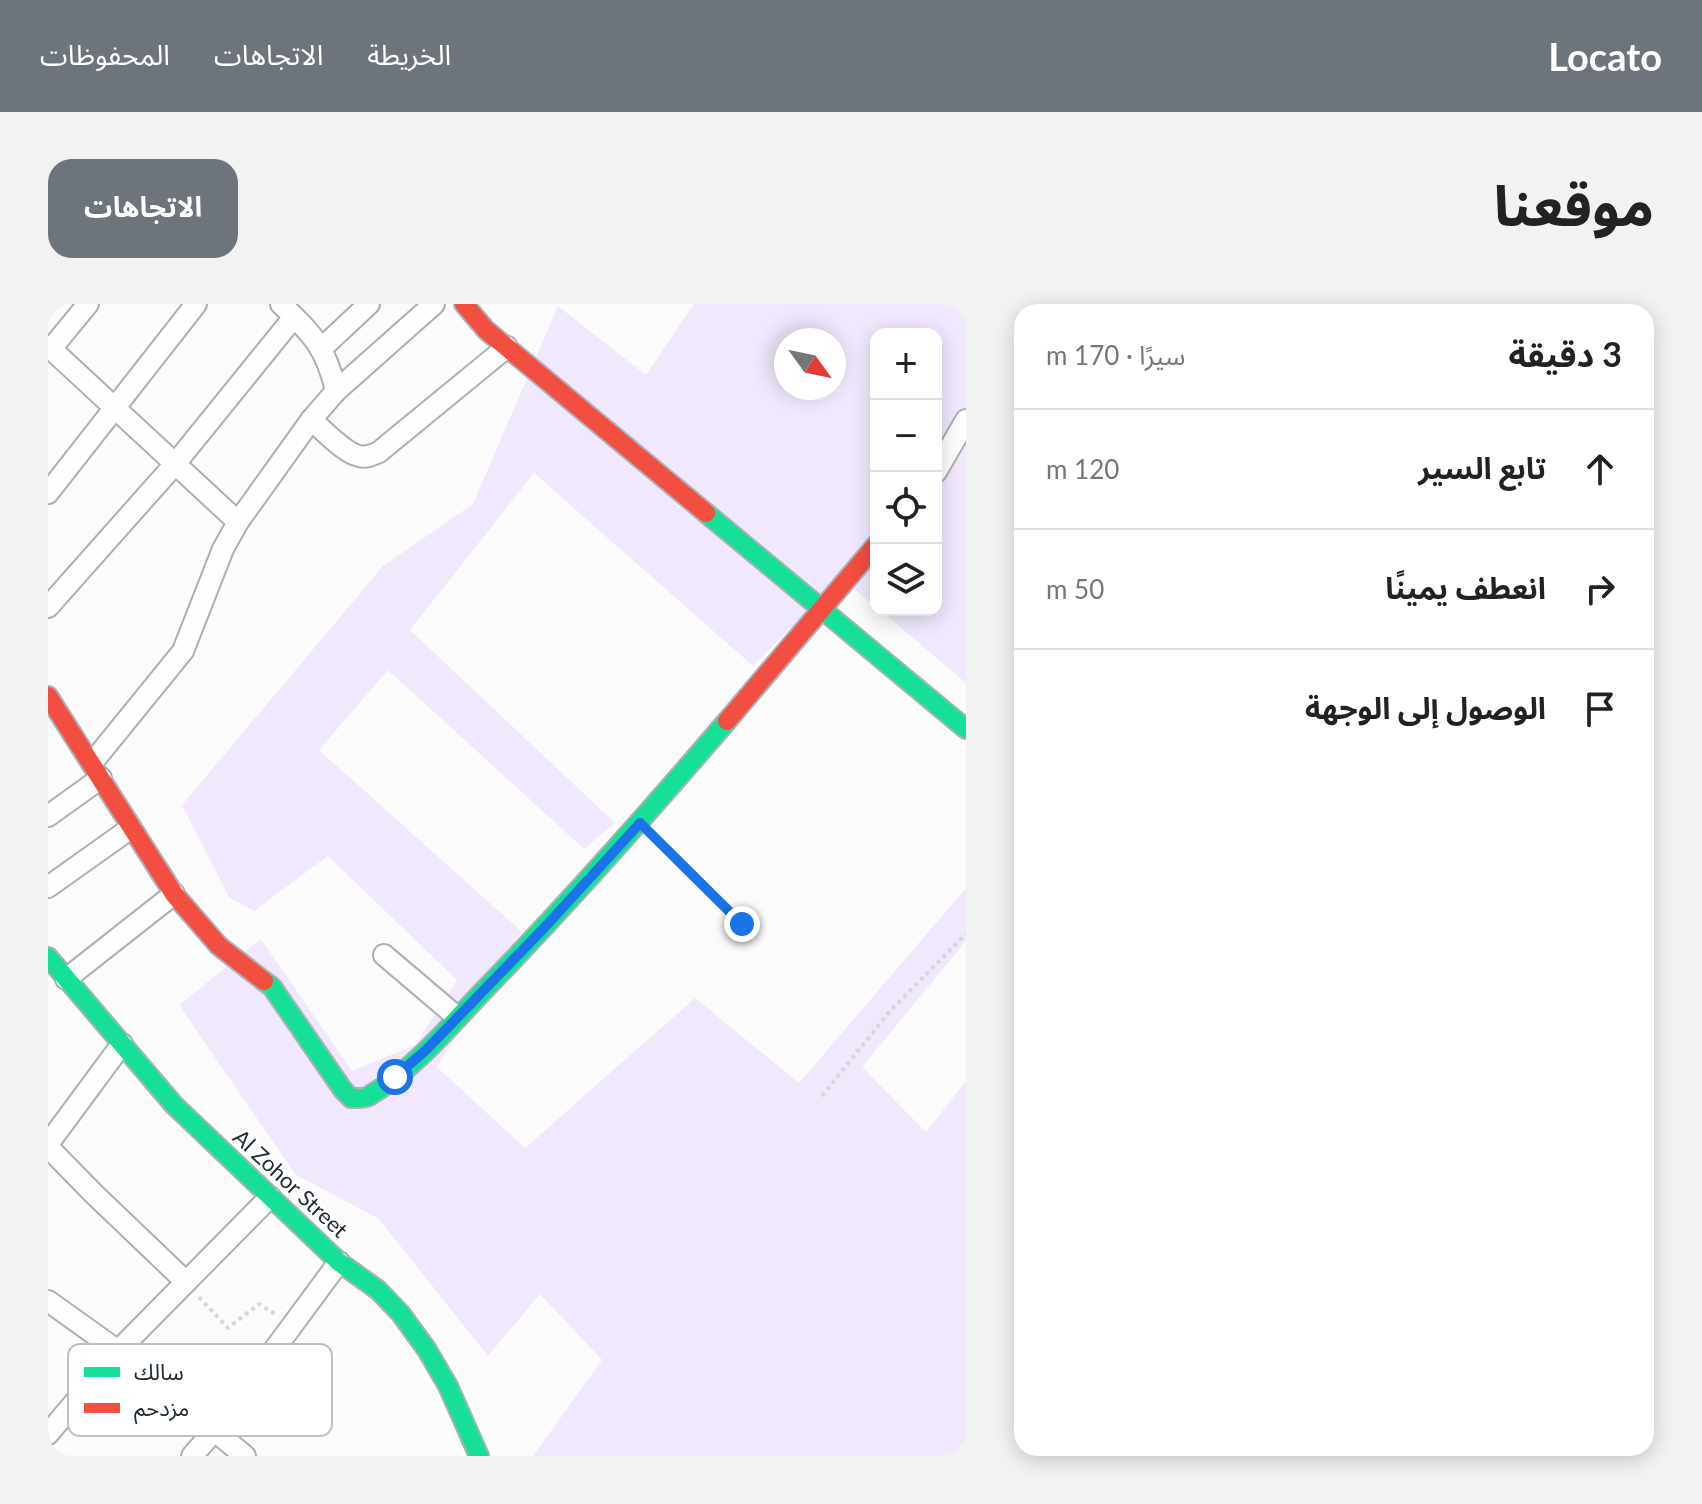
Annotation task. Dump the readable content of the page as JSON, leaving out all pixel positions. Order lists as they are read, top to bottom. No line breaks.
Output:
{"streets":{"street":["Al Zohor Street"]},"legend":["سالك","مزدحم"],"north":"bottom right","page":{"header":"Locato","nav":["الخريطة","الاتجاهات","المحفوظات"],"title":"موقعنا","buttons":"الاتجاهات","heading":["3 دقيقة","سيرًا · 170 m"],"map_buttons":["+","−"],"list":[["تابع السير","120 m"],["انعطف يمينًا","50 m"],"الوصول إلى الوجهة"]}}
